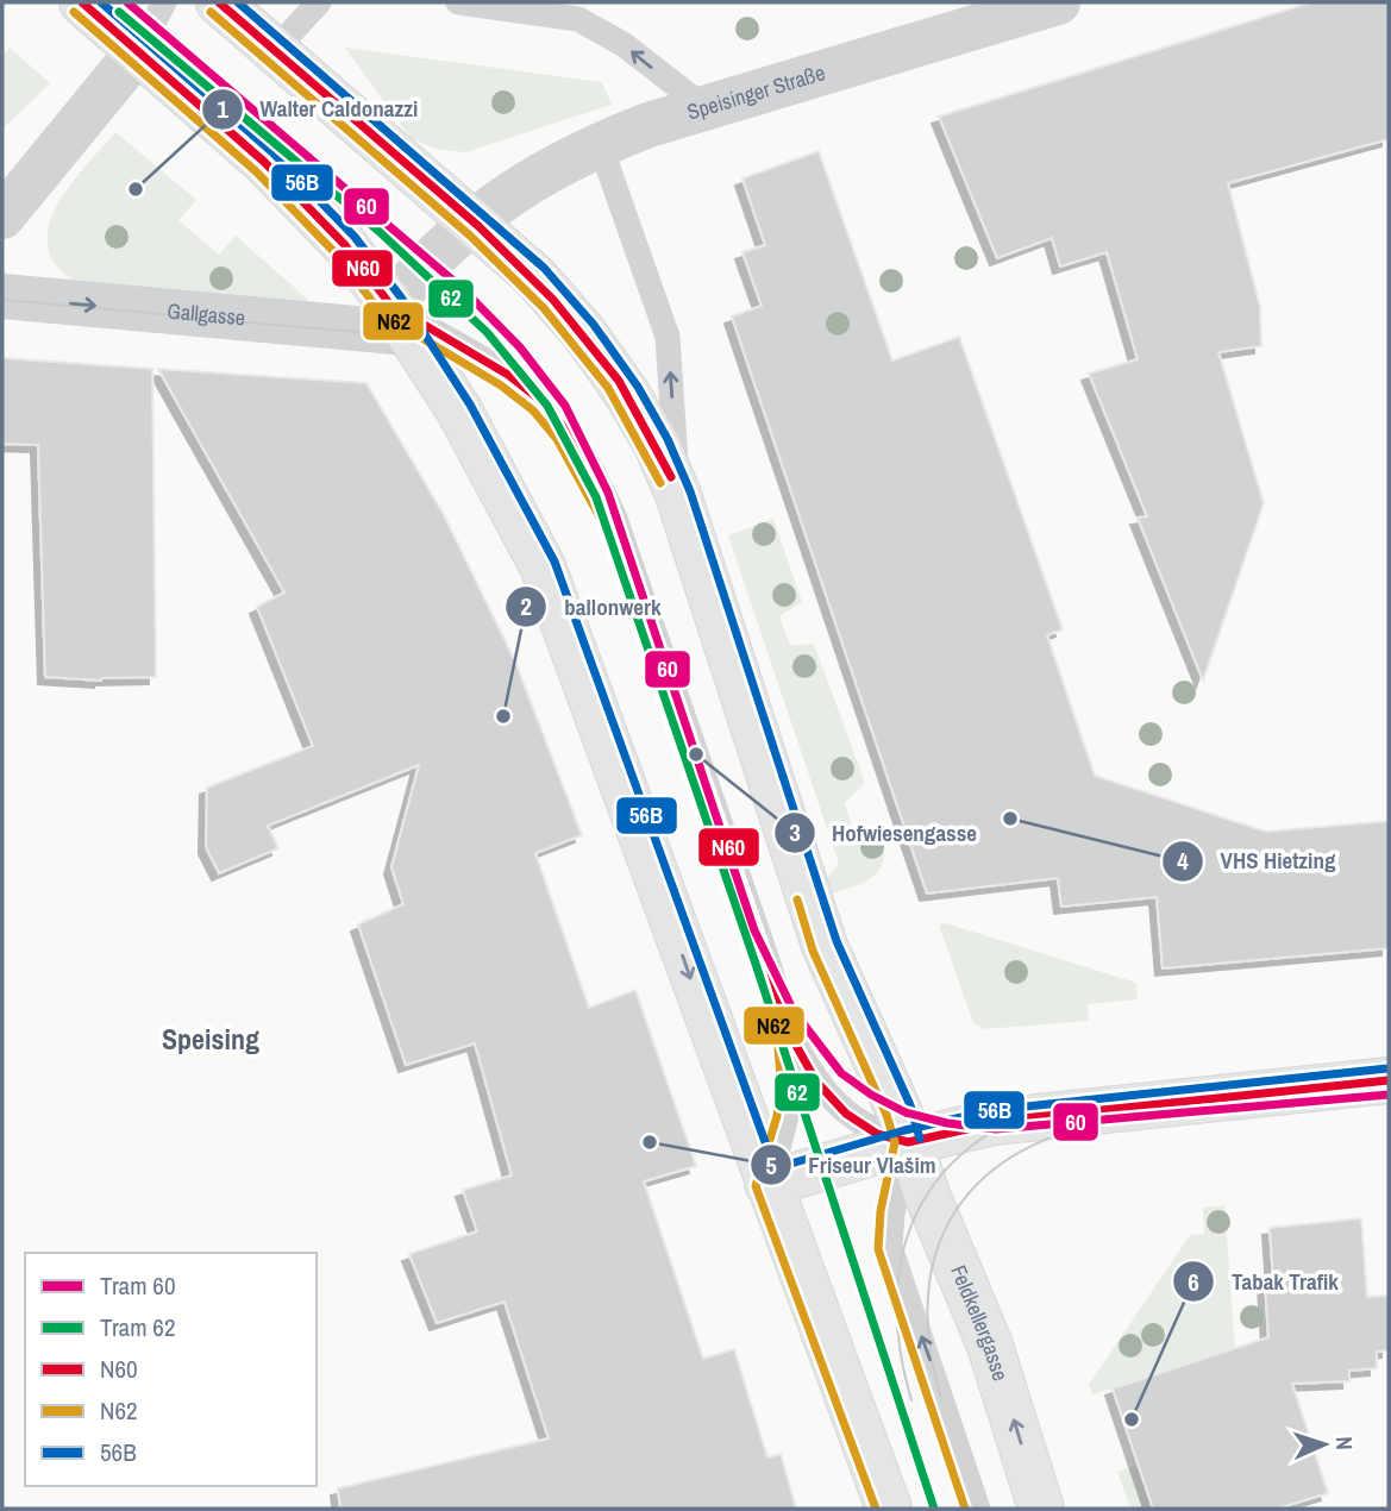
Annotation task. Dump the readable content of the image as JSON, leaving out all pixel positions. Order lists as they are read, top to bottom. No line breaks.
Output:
{"streets":{"main road":["Feldkellergasse"],"street":["Speisinger Straße","Gallgasse"]},"crossings":[["Speisinger Straße","Gallgasse"],["Speisinger Straße","Feldkellergasse"]],"one_way":["Gallgasse"],"districts":["Speising"],"places":["Walter Caldonazzi","ballonwerk","Hofwiesengasse","VHS Hietzing","Friseur Vlašim","Tabak Trafik"],"lines":["tram line 60","transit line N60","transit line 56B","tram line 62","transit line N62"],"legend":["Tram 60","Tram 62","N60","N62","56B"],"north":"right"}
